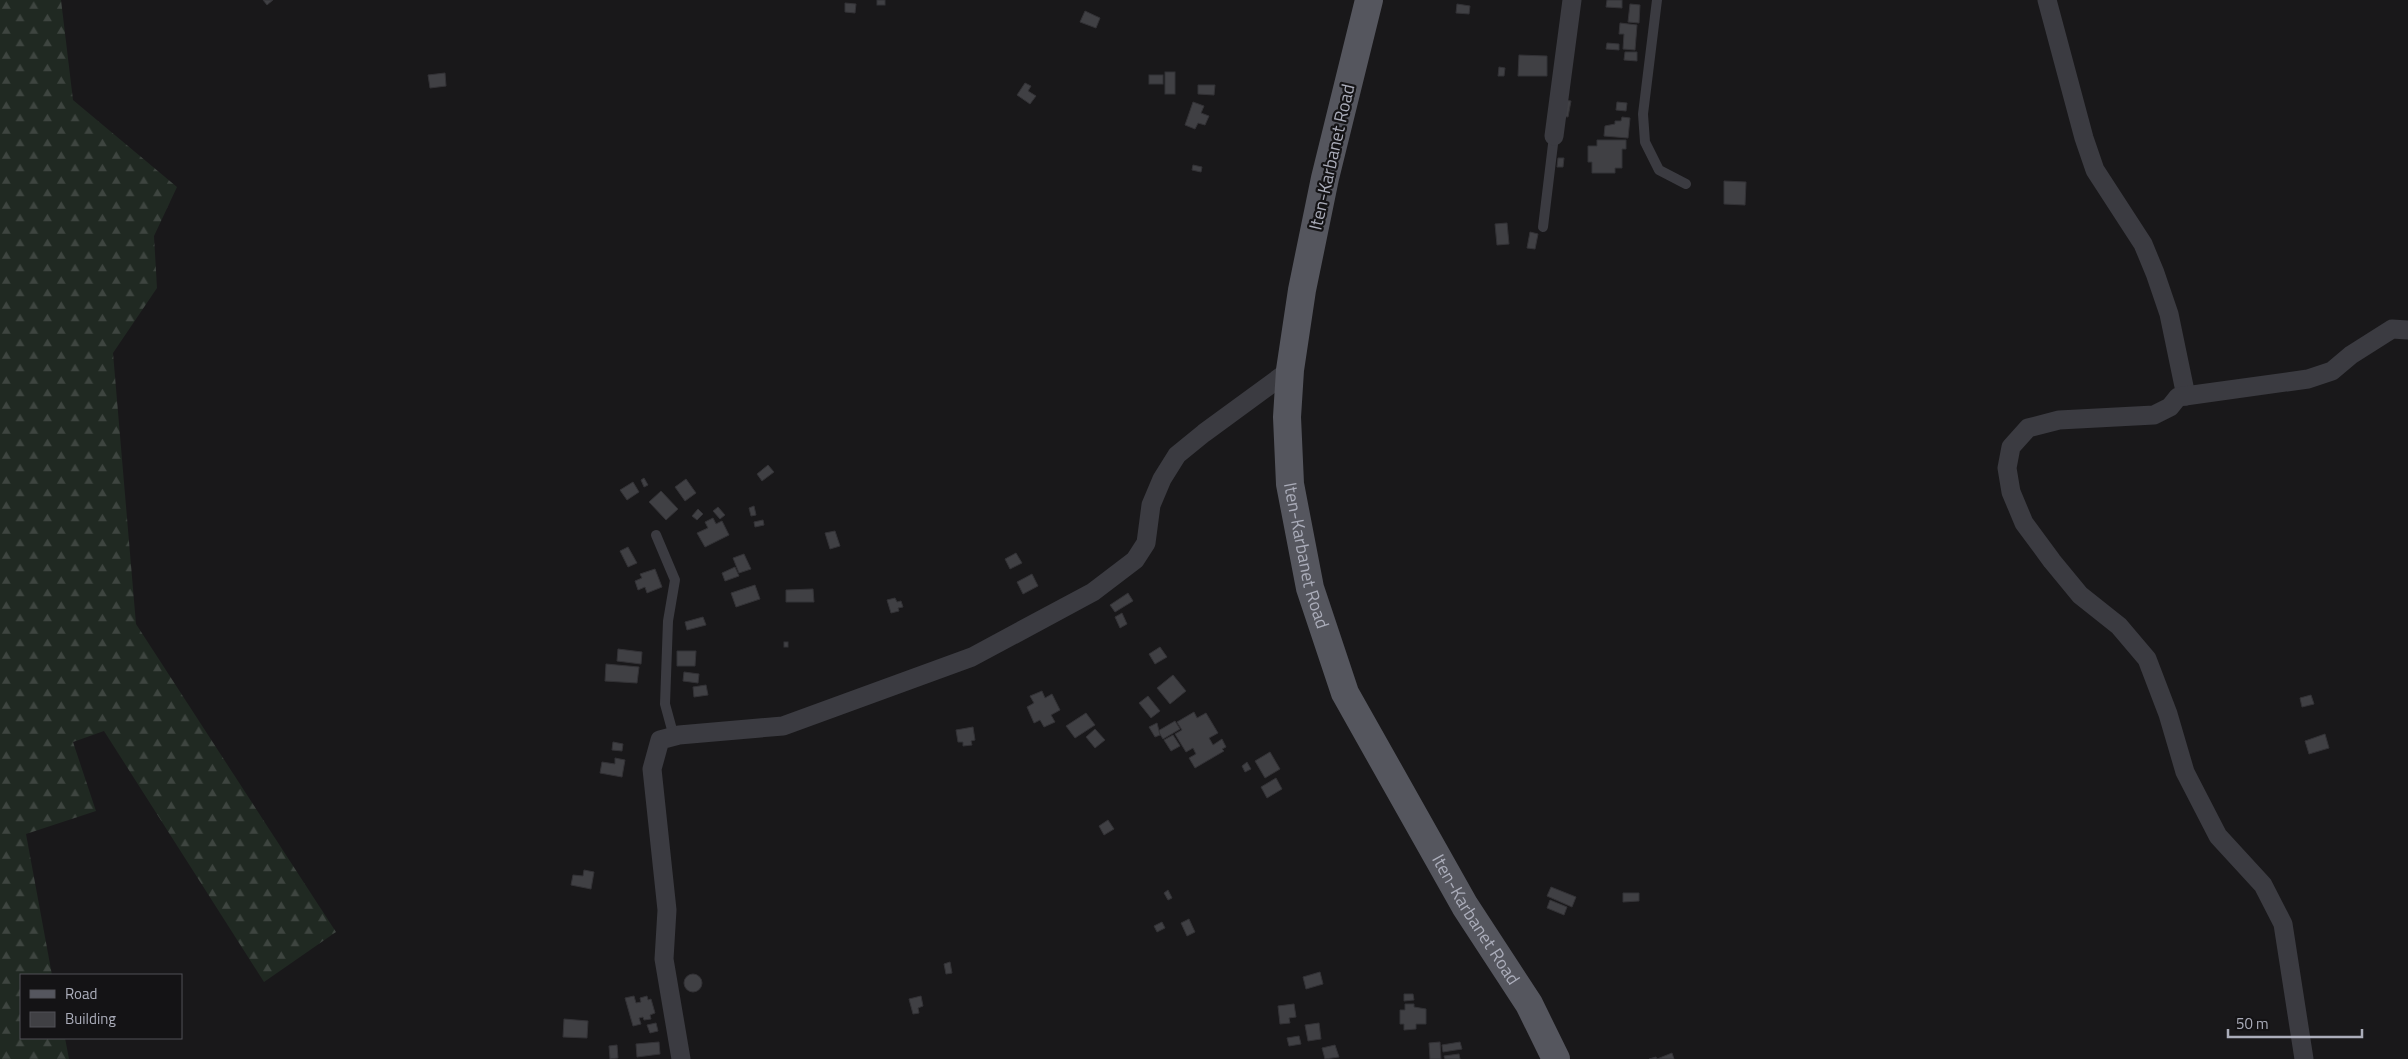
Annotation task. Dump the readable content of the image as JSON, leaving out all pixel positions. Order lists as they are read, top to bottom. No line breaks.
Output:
{"streets":{"main road":["Iten-Karbanet Road"]},"legend":["Road","Building"],"scale_bar":"50 m"}
